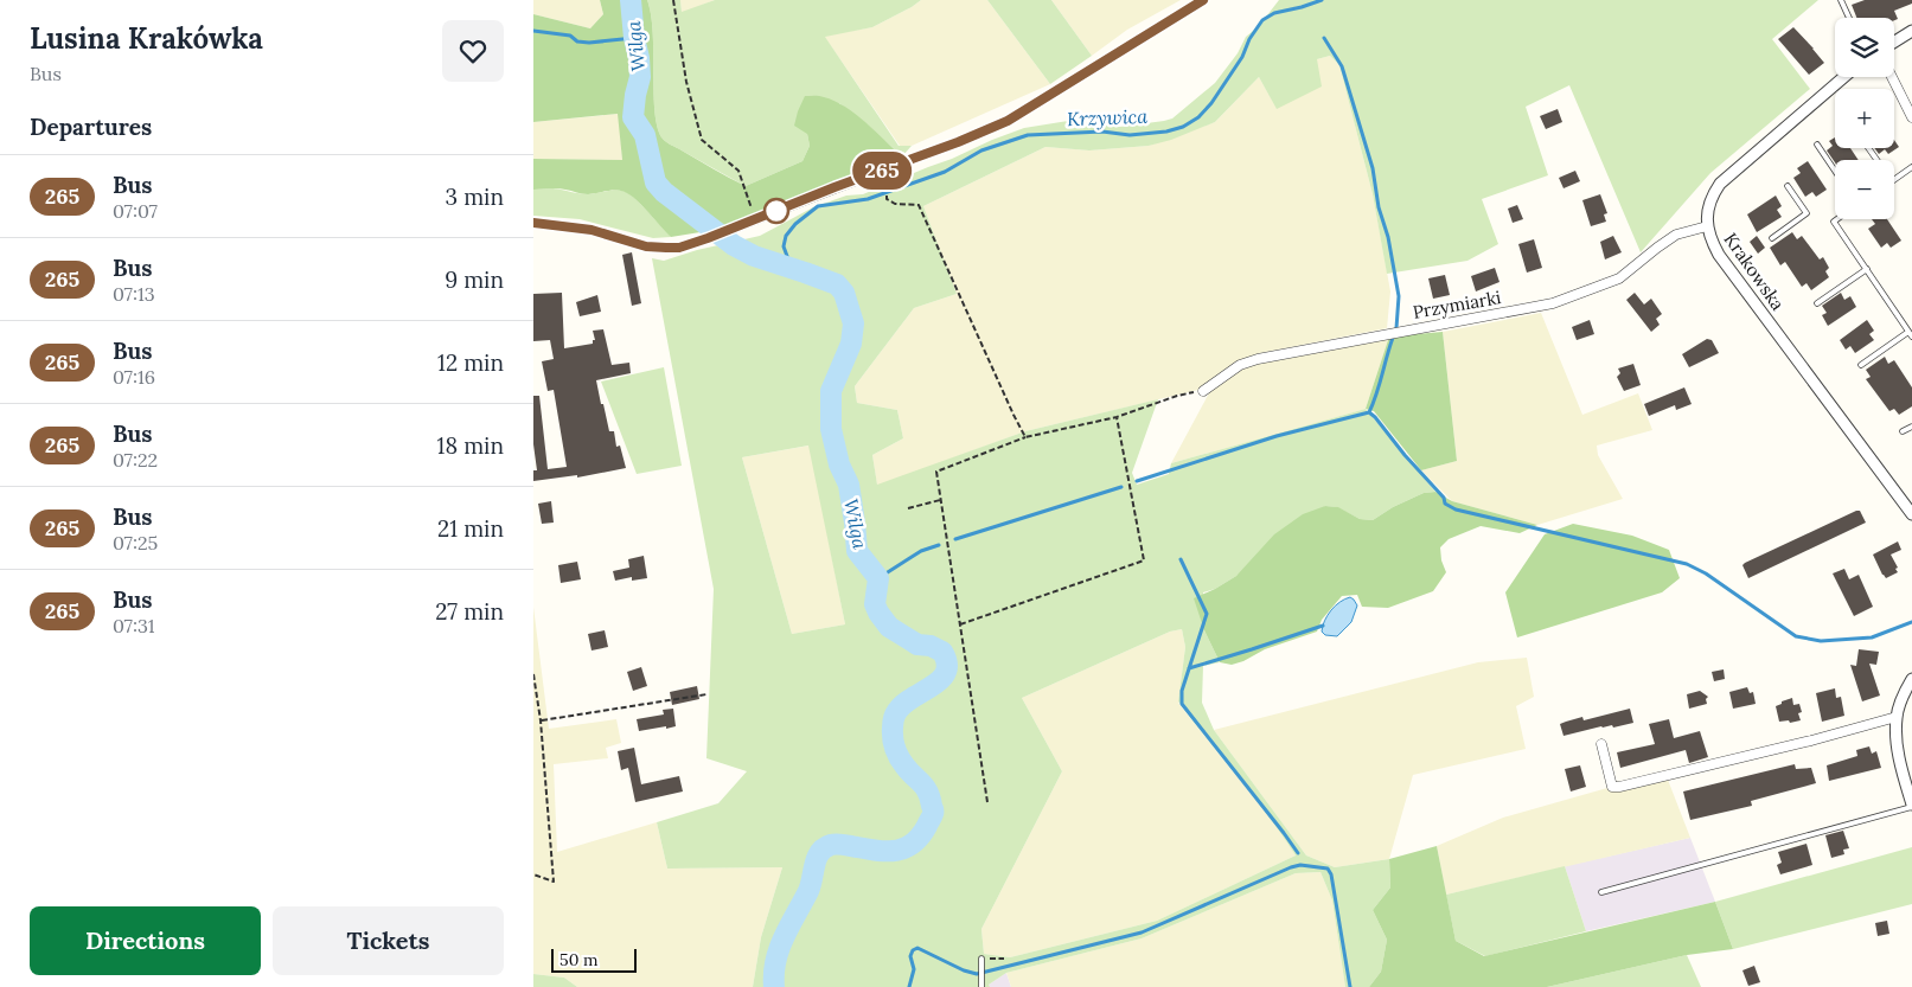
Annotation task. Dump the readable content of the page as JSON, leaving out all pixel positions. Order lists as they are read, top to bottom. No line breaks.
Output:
{"streets":{"street":["Krakowska","Przymiarki"]},"crossings":[["Krakowska","Przymiarki"]],"water":["Wilga","Krzywica"],"lines":["bus line 265"],"scale_bar":"50 m","page":{"heading":[["Lusina Krakówka","Bus"],"Departures"],"on_map":"265","map_buttons":["+","−"],"list":[{"mark":"265","name":"Bus","note":"07:07","value":"3 min"},{"mark":"265","name":"Bus","note":"07:13","value":"9 min"},{"mark":"265","name":"Bus","note":"07:16","value":"12 min"},{"mark":"265","name":"Bus","note":"07:22","value":"18 min"},{"mark":"265","name":"Bus","note":"07:25","value":"21 min"},{"mark":"265","name":"Bus","note":"07:31","value":"27 min"}],"buttons":["Directions","Tickets"],"scale":"50 m"}}
